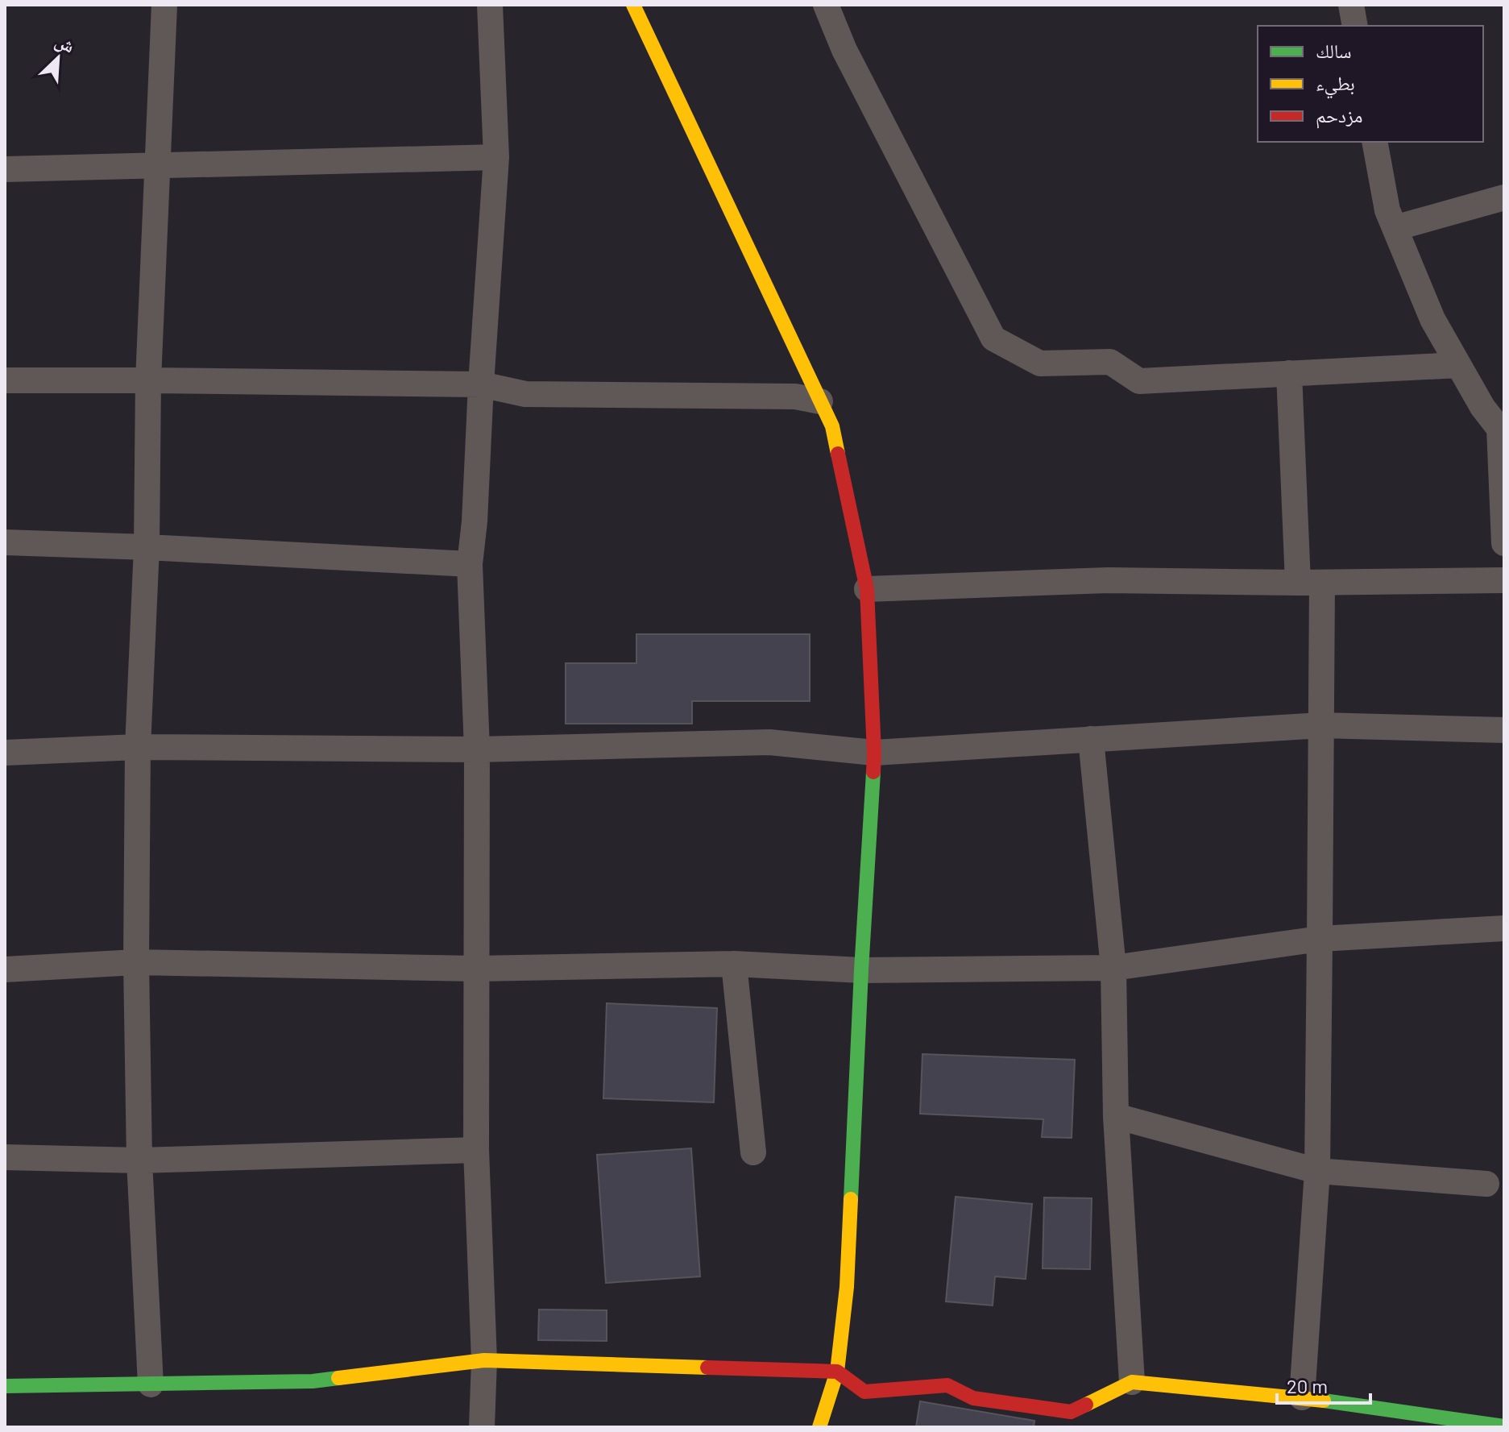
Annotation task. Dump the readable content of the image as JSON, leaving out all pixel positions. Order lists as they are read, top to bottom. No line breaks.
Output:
{"legend":["سالك","بطيء","مزدحم"],"scale_bar":"20 m","north":"top right"}
